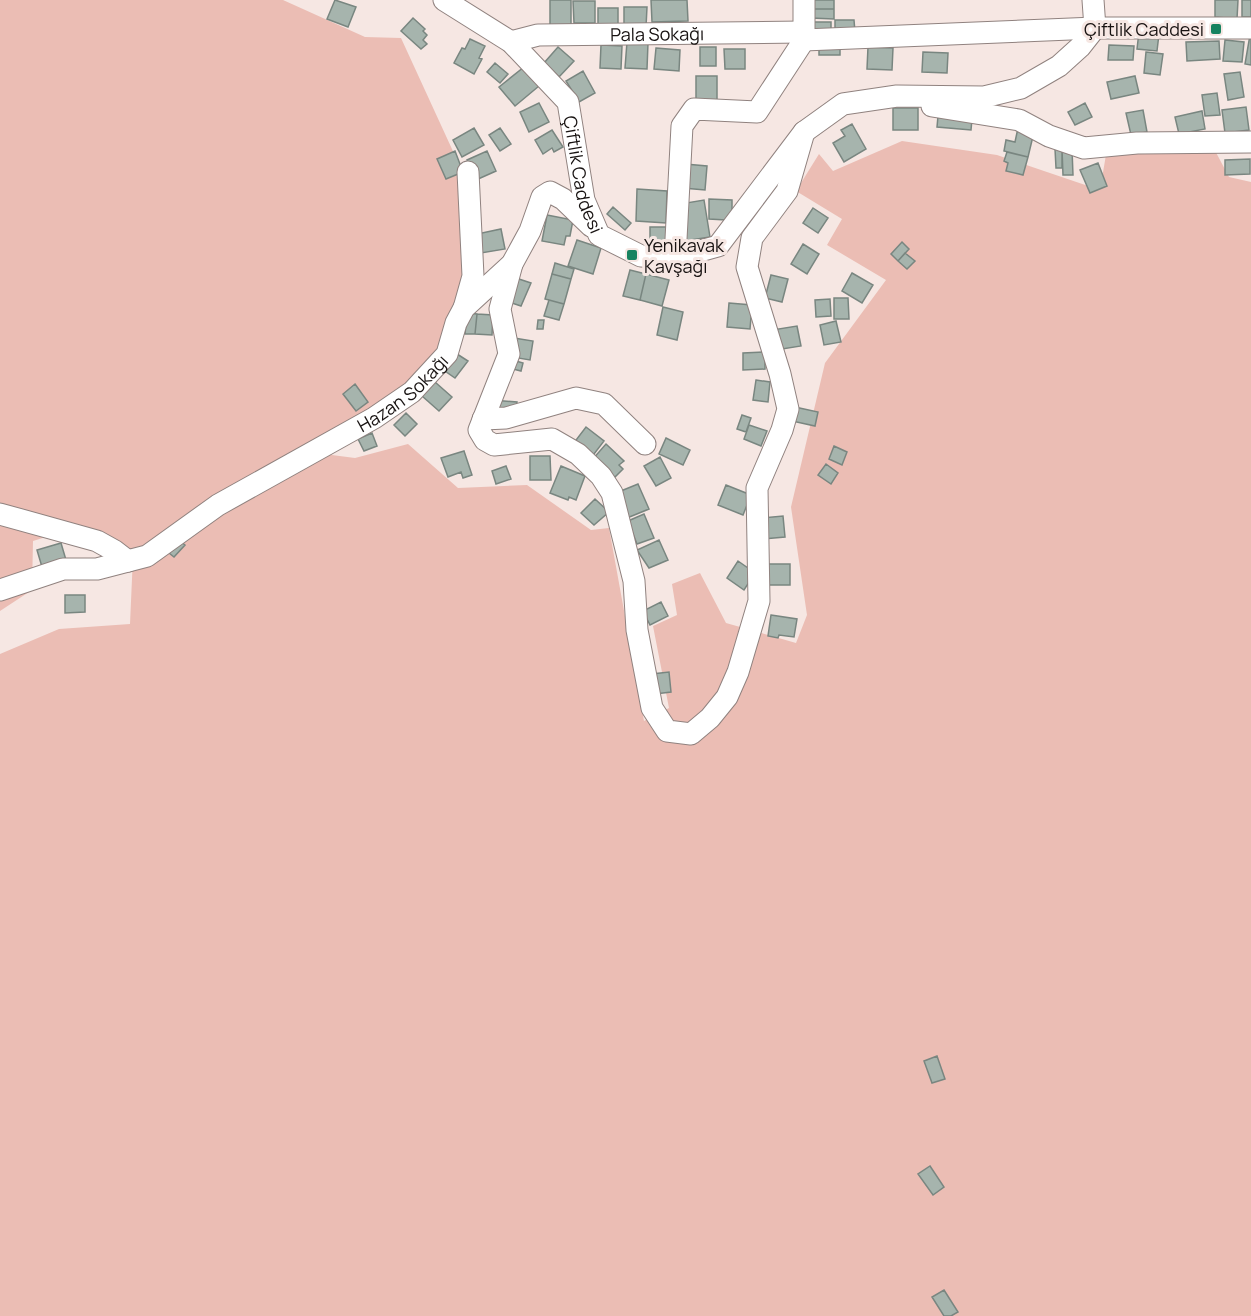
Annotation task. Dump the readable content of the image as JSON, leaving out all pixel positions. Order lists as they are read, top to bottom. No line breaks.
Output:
{"streets":{"street":["Pala Sokağı","Çiftlik Caddesi","Hazan Sokağı"]},"crossings":[["Pala Sokağı","Çiftlik Caddesi"],["Çiftlik Caddesi","Hazan Sokağı"]],"places":{"transit":["Çiftlik Caddesi","Yenikavak Kavşağı"]}}
